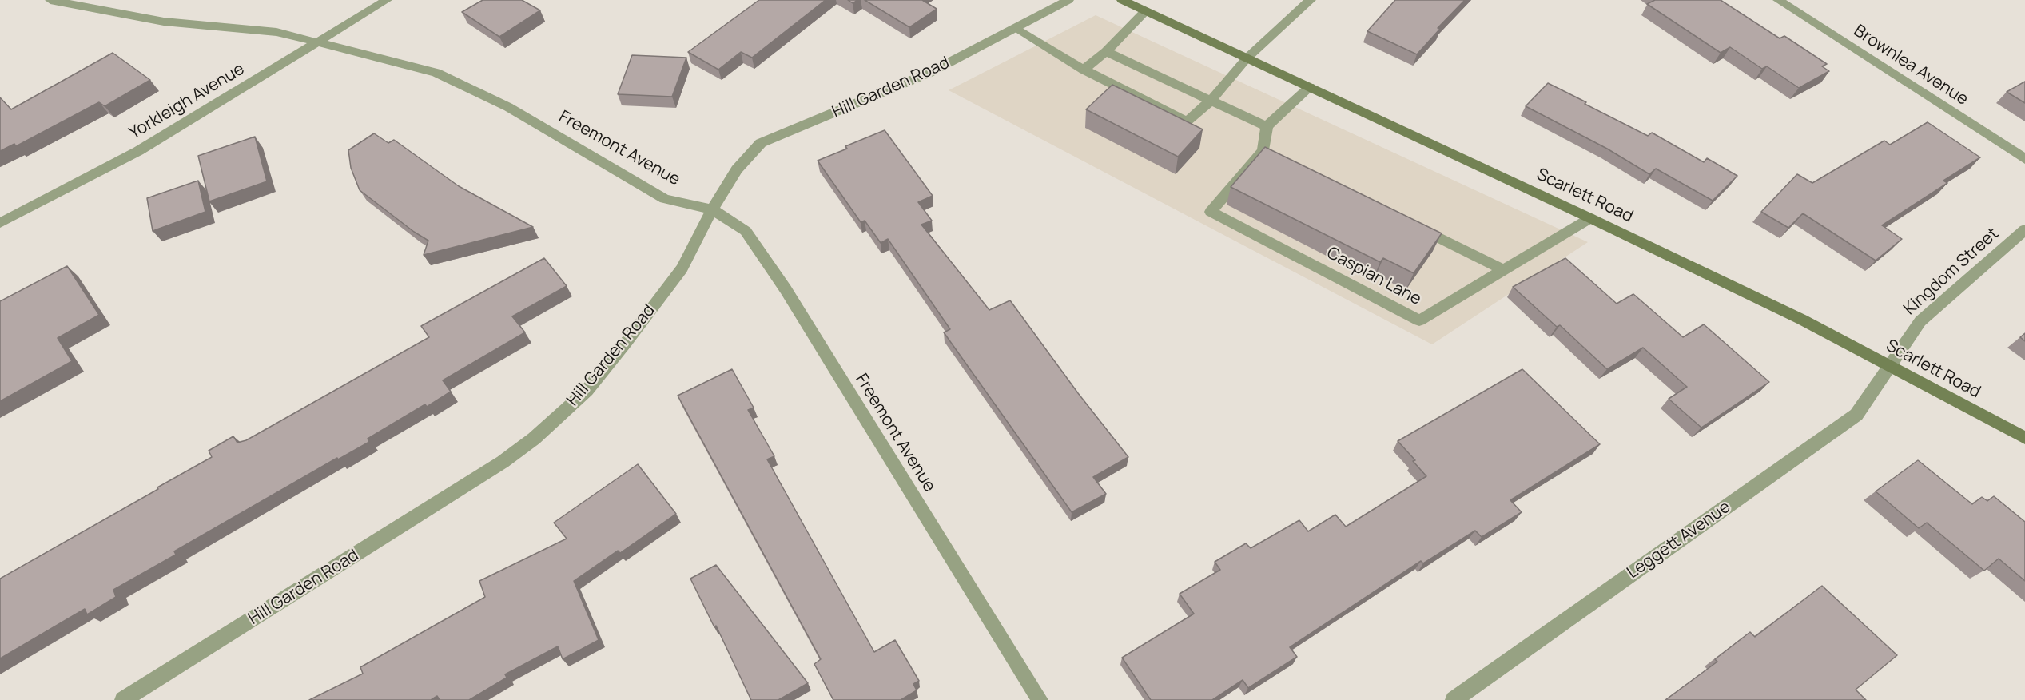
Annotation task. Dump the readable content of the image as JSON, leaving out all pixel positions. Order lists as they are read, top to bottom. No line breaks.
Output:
{"streets":{"main road":["Scarlett Road"],"street":["Brownlea Avenue","Hill Garden Road","Yorkleigh Avenue","Freemont Avenue","Kingdom Street","Caspian Lane","Leggett Avenue"]},"crossings":[["Hill Garden Road","Freemont Avenue"],["Yorkleigh Avenue","Freemont Avenue"],["Scarlett Road","Kingdom Street"],["Scarlett Road","Caspian Lane"],["Scarlett Road","Leggett Avenue"],["Kingdom Street","Leggett Avenue"]]}
